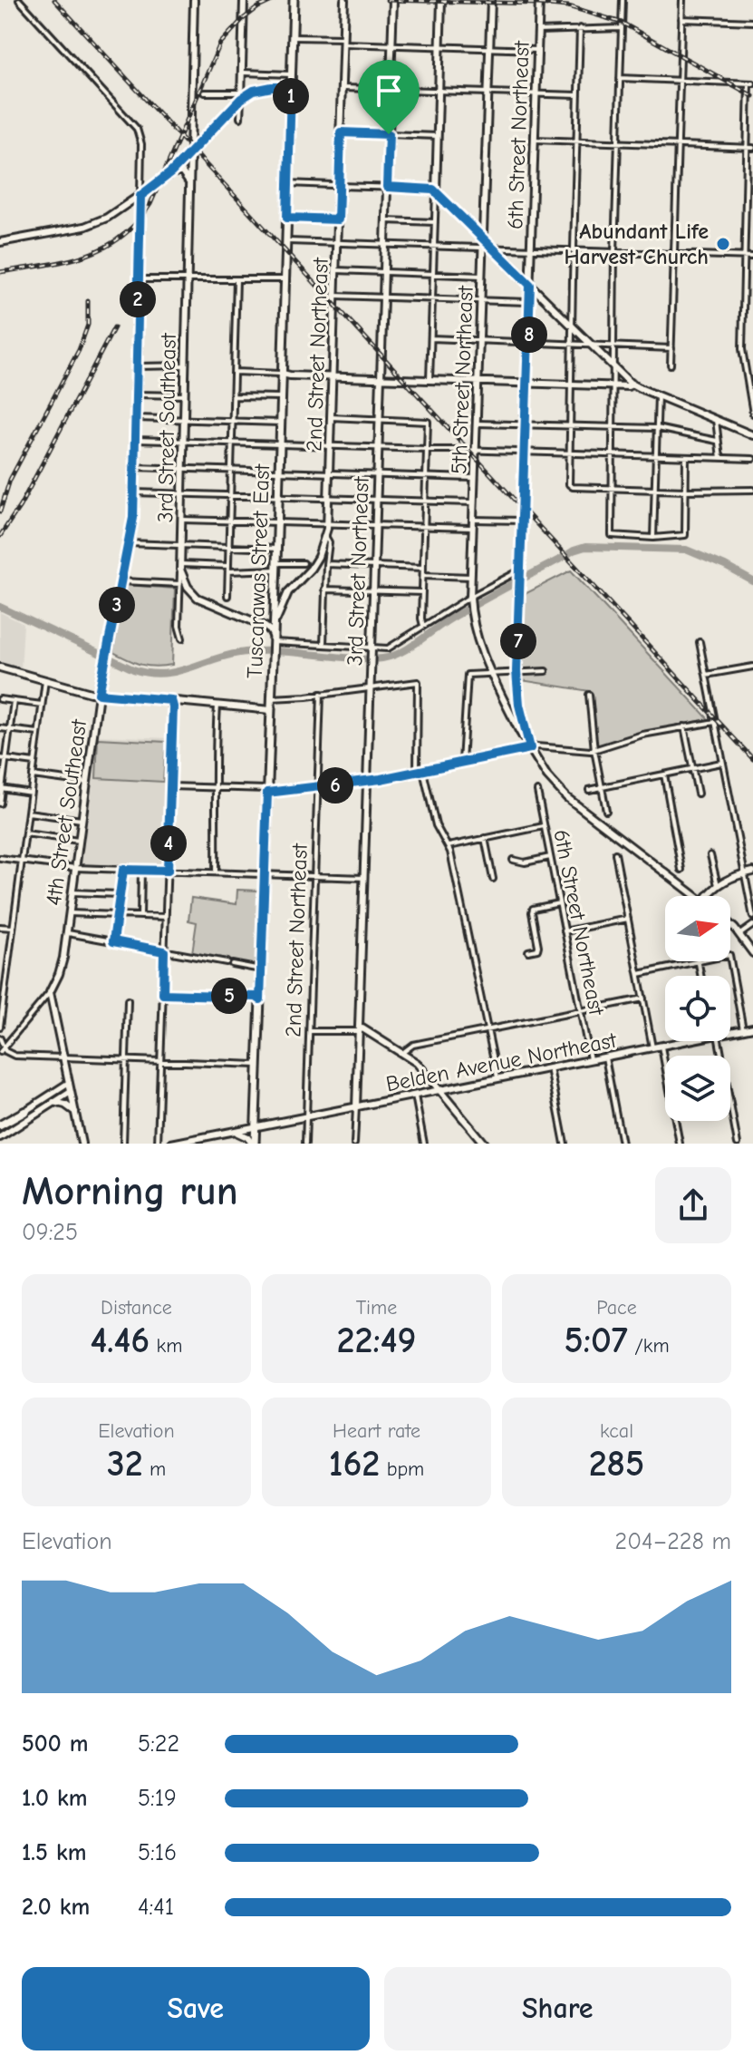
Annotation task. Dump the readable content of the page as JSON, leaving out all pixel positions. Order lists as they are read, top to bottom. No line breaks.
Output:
{"streets":{"main road":["Tuscarawas Street East"],"street":["6th Street Northeast","2nd Street Northeast","5th Street Northeast","3rd Street Southeast","3rd Street Northeast","4th Street Southeast","Belden Avenue Northeast"]},"crossings":[["6th Street Northeast","5th Street Northeast"],["6th Street Northeast","Belden Avenue Northeast"],["2nd Street Northeast","Tuscarawas Street East"],["2nd Street Northeast","Belden Avenue Northeast"],["Tuscarawas Street East","Belden Avenue Northeast"],["3rd Street Northeast","Belden Avenue Northeast"]],"places":["Abundant Life Harvest Church"],"north":"right","page":{"pins":["1","2","8","3","7","6","4","5"],"heading":["Morning run","09:25"],"stats":[["Distance","4.46 km"],["Time","22:49"],["Pace","5:07 /km"],["Elevation","32 m"],["Heart rate","162 bpm"],["kcal","285"]],"chart":["Elevation","204–228 m"],"list":[{"name":"500 m","note":"5:22"},{"name":"1.0 km","note":"5:19"},{"name":"1.5 km","note":"5:16"},{"name":"2.0 km","note":"4:41"}],"buttons":["Save","Share"]}}
